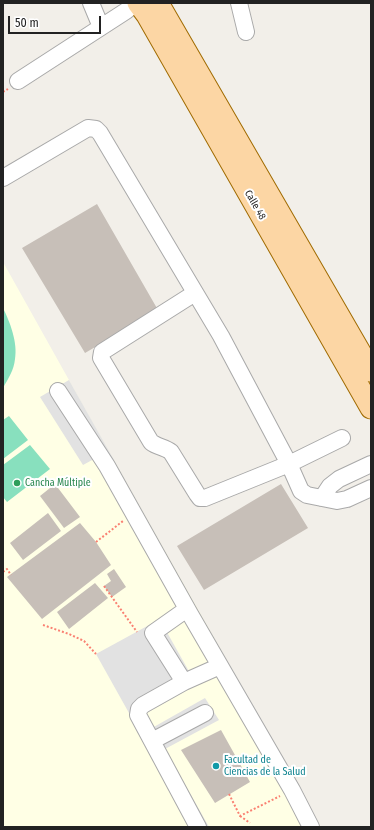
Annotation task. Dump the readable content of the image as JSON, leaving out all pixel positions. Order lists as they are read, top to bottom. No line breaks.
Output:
{"streets":{"main road":["Calle 48"]},"places":["Cancha Múltiple","Facultad de Ciencias de la Salud"],"scale_bar":"50 m"}
